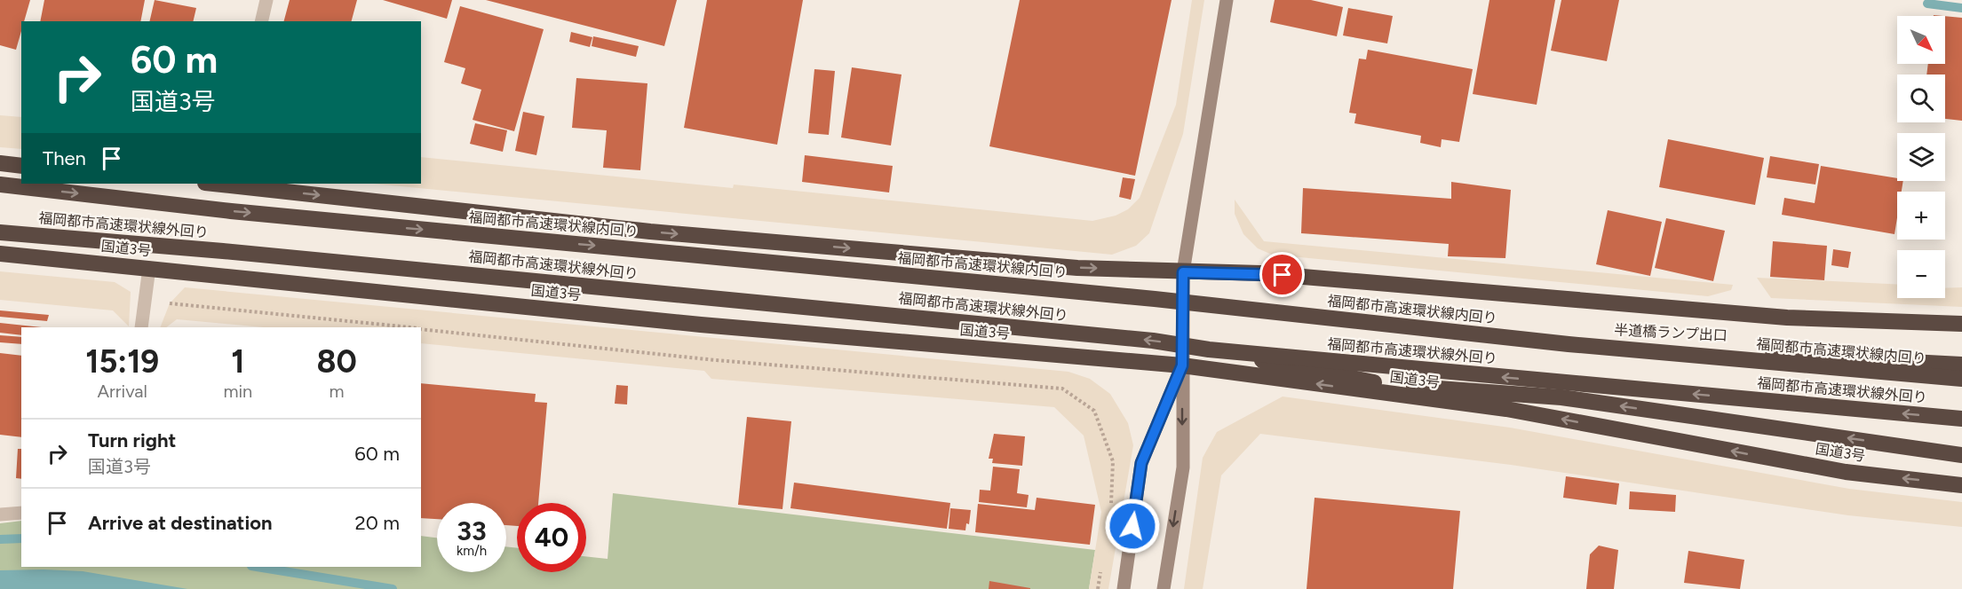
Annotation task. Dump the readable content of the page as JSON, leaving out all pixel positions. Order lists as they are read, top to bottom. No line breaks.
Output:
{"streets":{"highway":["福岡都市高速環状線内回り","福岡都市高速環状線外回り","国道3号","半道橋ランプ出口"]},"crossings":[["福岡都市高速環状線内回り","半道橋ランプ出口"]],"north":"bottom right","page":{"map_buttons":["+","−"],"turn":["60 m","国道3号"],"then":"Then","eta":["15:19","Arrival","1","min","80","m"],"list":[{"name":"Turn right","note":"国道3号","value":"60 m"},{"name":"Arrive at destination","value":"20 m"}],"speed":"33 km/h","limit":"40"}}
